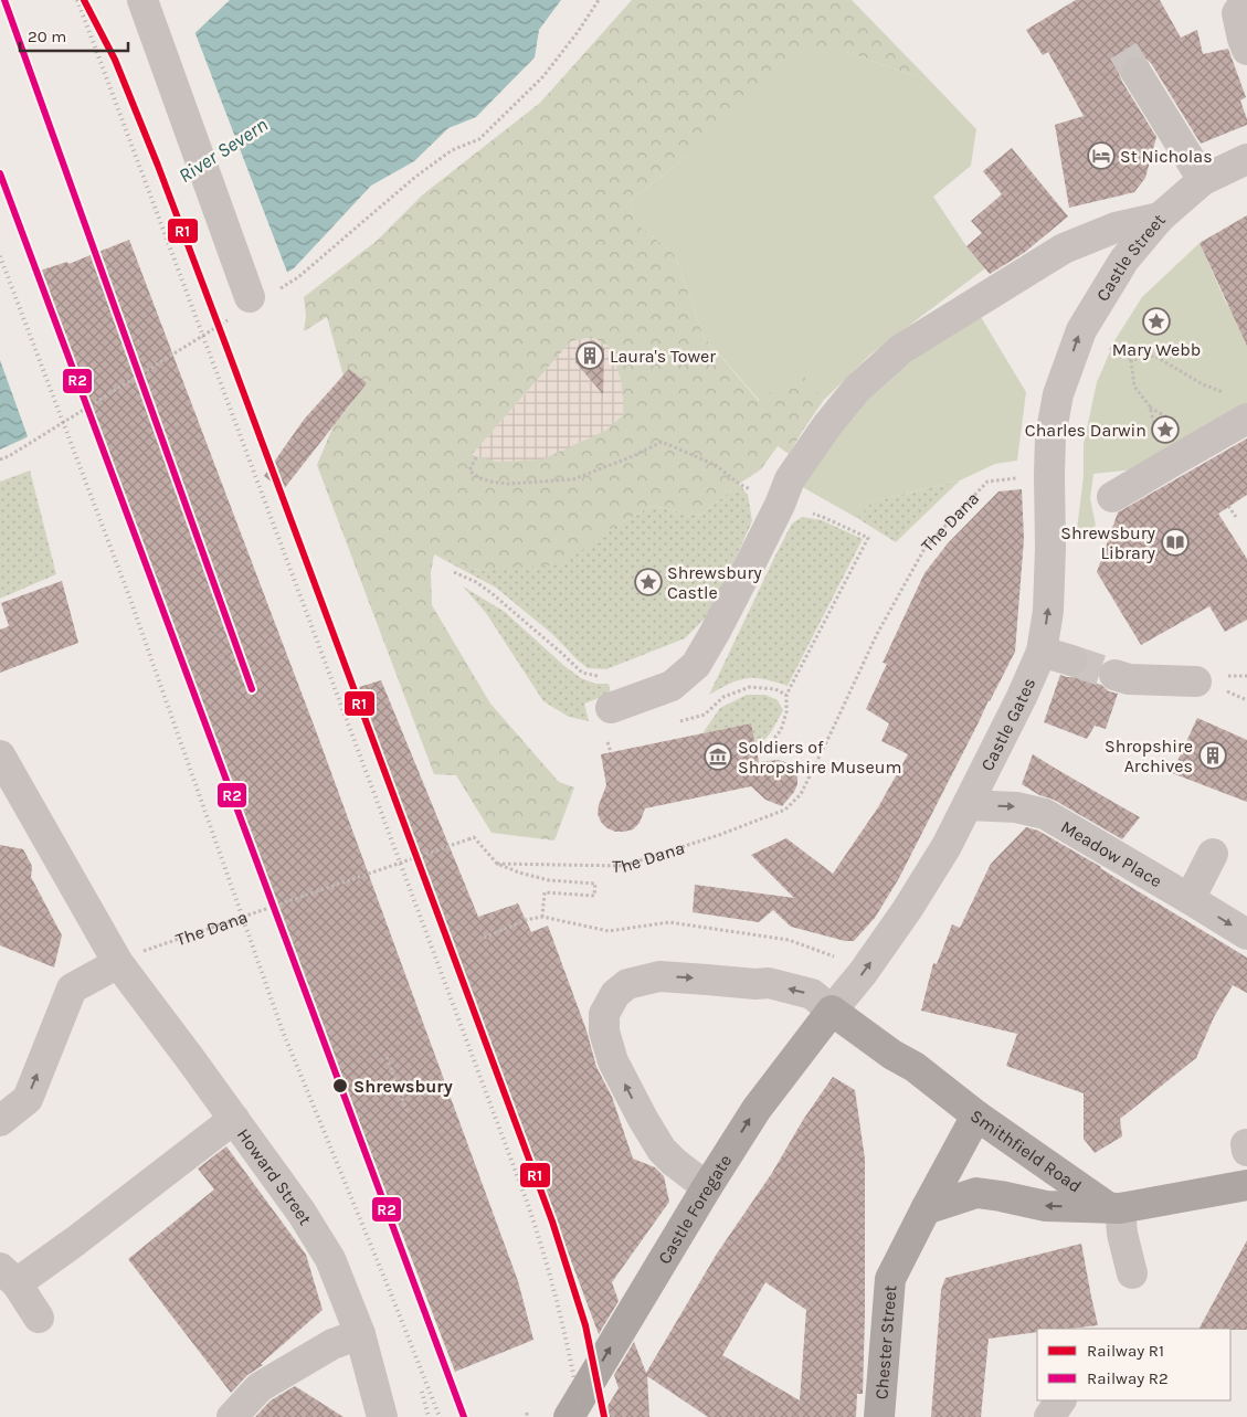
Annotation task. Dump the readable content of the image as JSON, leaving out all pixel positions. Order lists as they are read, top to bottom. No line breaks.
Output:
{"streets":{"main road":["Smithfield Road","Castle Foregate","Chester Street"],"street":["Castle Street","Castle Gates","Meadow Place","Howard Street"],"path":["The Dana"]},"crossings":[["Castle Street","Castle Gates"],["The Dana","Howard Street"],["Castle Gates","Meadow Place"],["Castle Gates","Smithfield Road"],["Castle Gates","Castle Foregate"],["Smithfield Road","Castle Foregate"],["Smithfield Road","Chester Street"]],"one_way":["Castle Gates","Castle Foregate"],"water":["River Severn"],"places":{"hotel":["St Nicholas"],"place":["Mary Webb","Charles Darwin","Shrewsbury Castle"],"building":["Laura's Tower","Shropshire Archives"],"library":["Shrewsbury Library"],"museum":["Soldiers of Shropshire Museum"],"other":["Shrewsbury"]},"lines":["rail line R1","rail line R2"],"legend":["Railway R1","Railway R2"],"scale_bar":"20 m"}
